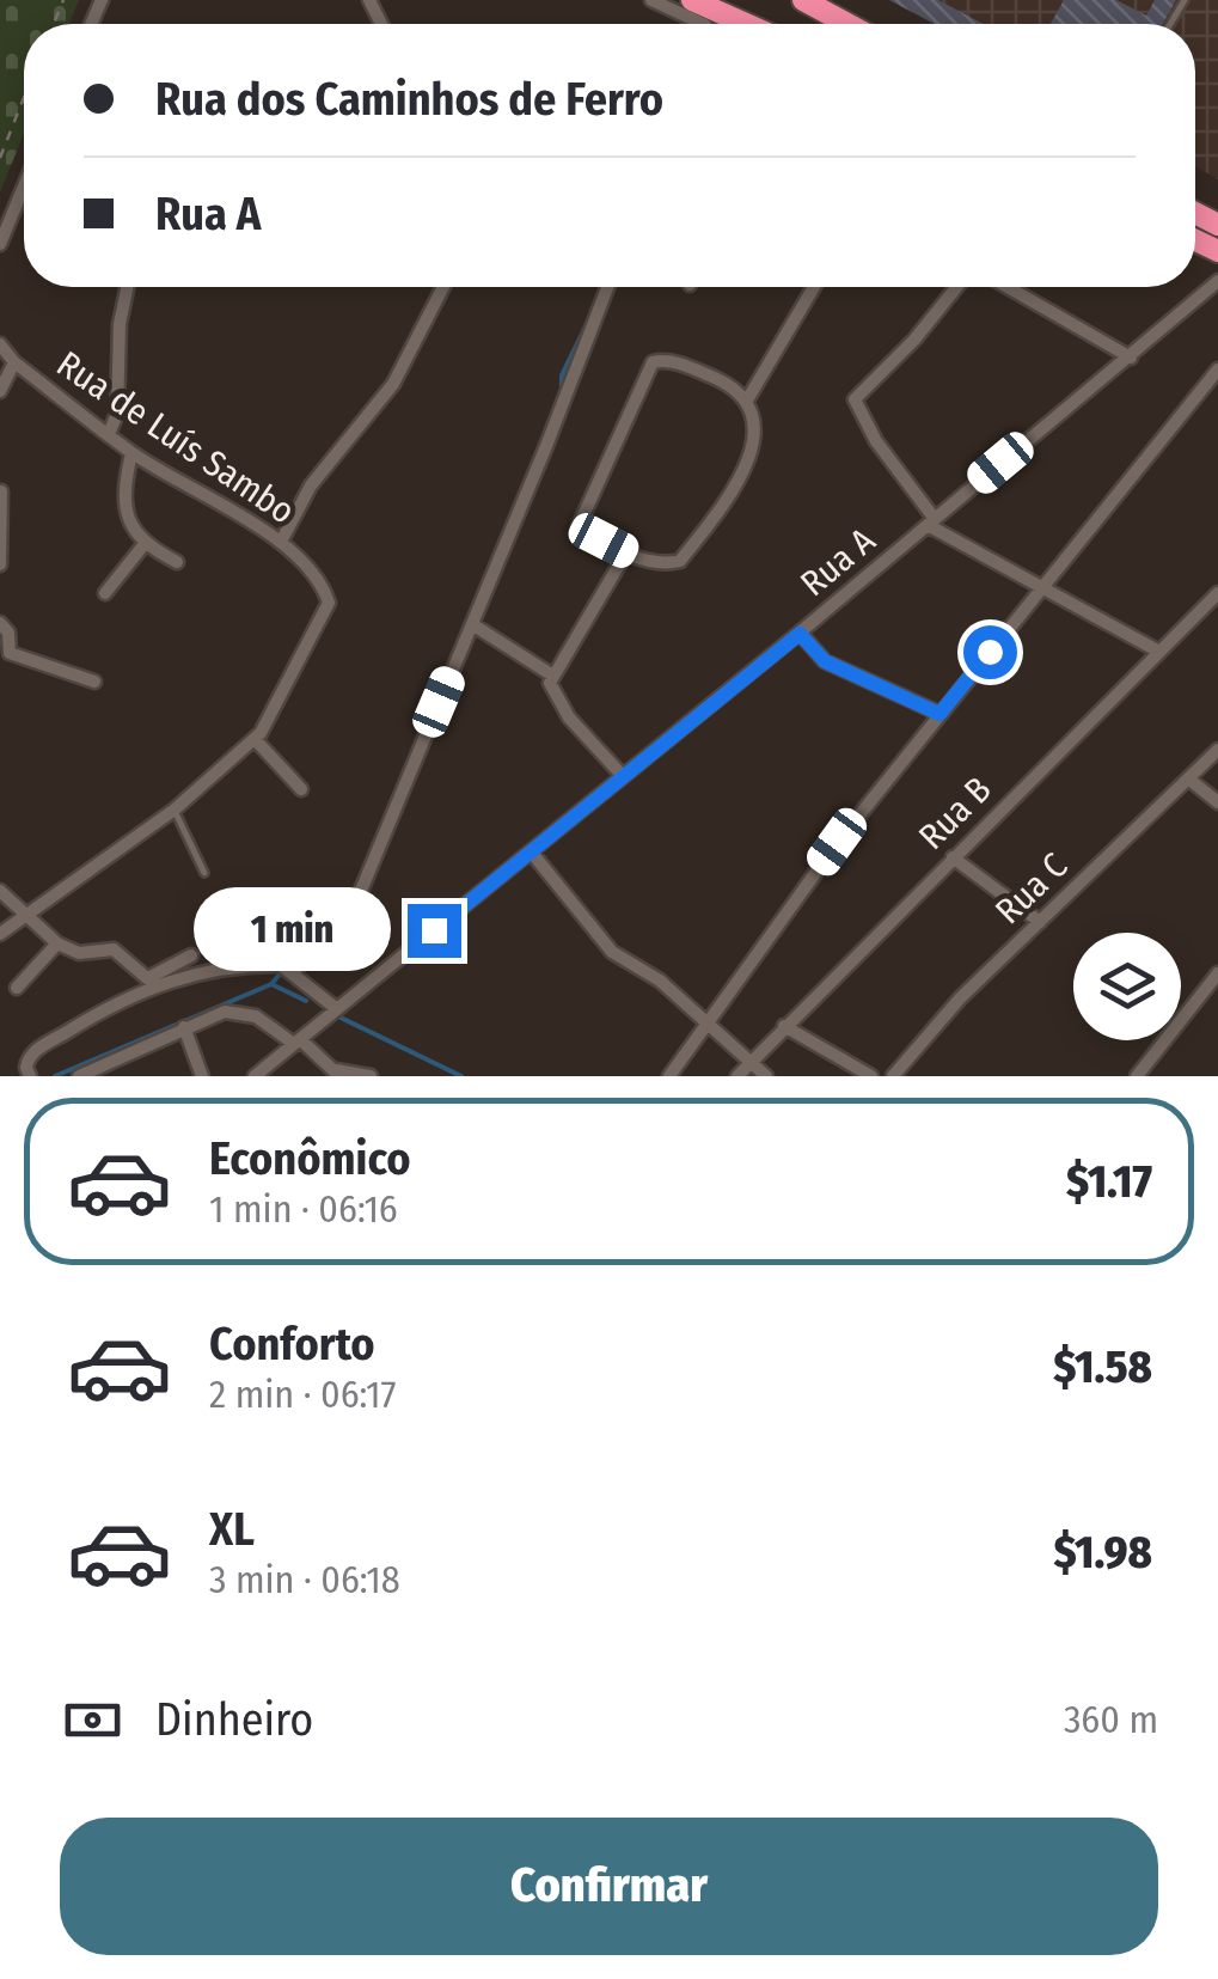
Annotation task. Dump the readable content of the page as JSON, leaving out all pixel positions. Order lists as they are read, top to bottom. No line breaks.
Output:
{"streets":{"street":["Rua de Luís Sambo","Rua A","Rua B","Rua C"]},"page":{"banner":["Rua dos Caminhos de Ferro","Rua A"],"bubble":"1 min","list":[{"name":"Econômico","note":"1 min · 06:16","value":"$1.17"},{"name":"Conforto","note":"2 min · 06:17","value":"$1.58"},{"name":"XL","note":"3 min · 06:18","value":"$1.98"}],"pay":["Dinheiro","360 m"],"buttons":"Confirmar"}}
